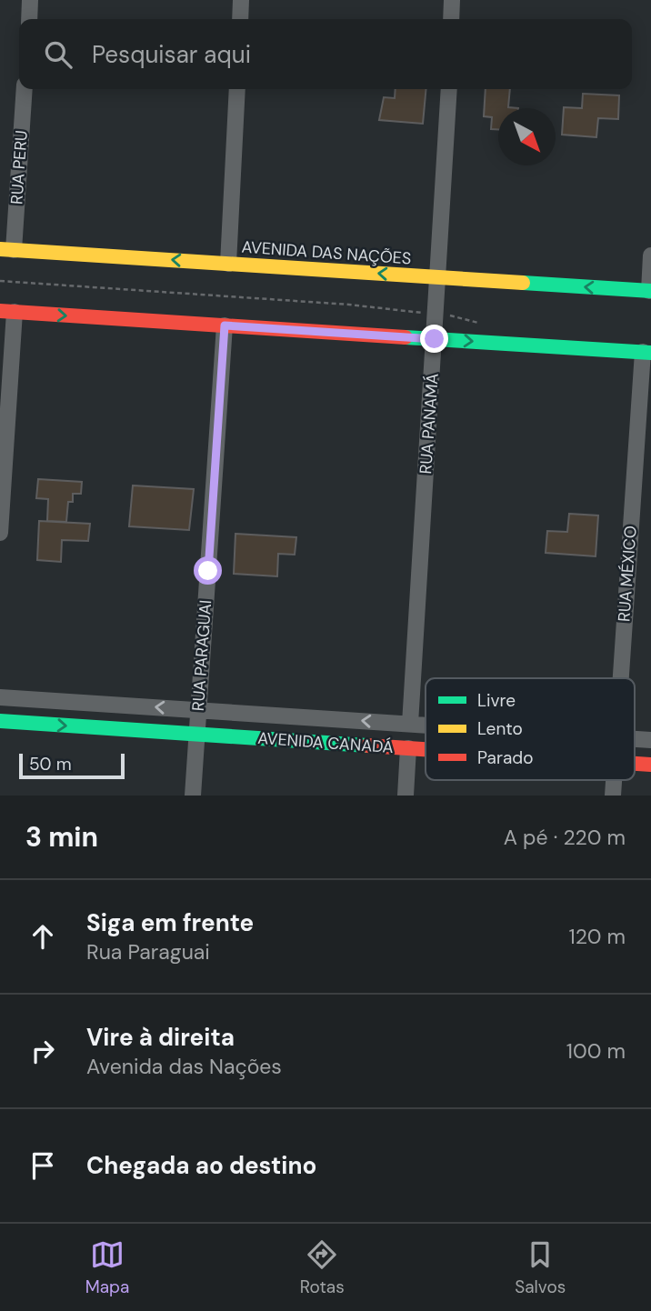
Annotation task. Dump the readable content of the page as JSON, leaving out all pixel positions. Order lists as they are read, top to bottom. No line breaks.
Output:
{"streets":{"main road":["AVENIDA DAS NAÇÕES","AVENIDA CANADÁ"],"street":["RUA PERU","RUA PANAMÁ","RUA MÉXICO","RUA PARAGUAI"]},"crossings":[["RUA PERU","AVENIDA DAS NAÇÕES"],["AVENIDA DAS NAÇÕES","RUA PANAMÁ"],["RUA PANAMÁ","AVENIDA CANADÁ"],["RUA PARAGUAI","AVENIDA CANADÁ"]],"legend":["Livre","Lento","Parado"],"scale_bar":"50 m","north":"bottom right","page":{"search":"Pesquisar aqui","scale":"50 m","heading":["3 min","A pé · 220 m"],"list":[["Siga em frente","Rua Paraguai","120 m"],["Vire à direita","Avenida das Nações","100 m"],"Chegada ao destino"],"nav":["Mapa","Rotas","Salvos"]}}
